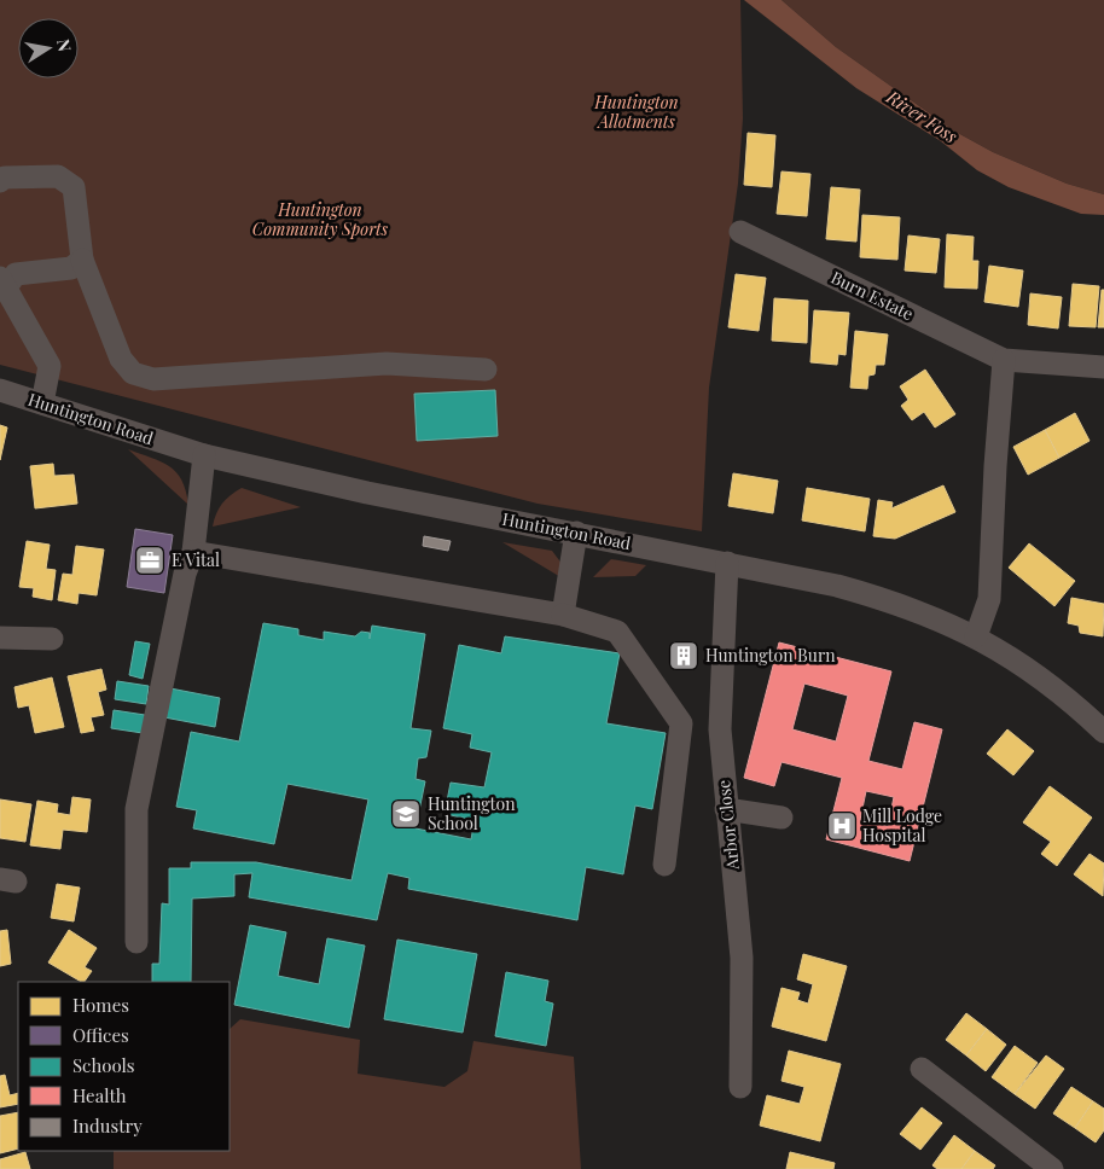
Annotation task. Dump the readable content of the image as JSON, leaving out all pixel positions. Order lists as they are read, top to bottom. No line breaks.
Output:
{"streets":{"street":["Burn Estate","Huntington Road","Arbor Close"]},"crossings":[["Huntington Road","Arbor Close"]],"water":["River Foss"],"parks":["Huntington Allotments","Huntington Community Sports"],"places":{"office":["E Vital"],"building":["Huntington Burn"],"school or university":["Huntington School"],"hospital":["Mill Lodge Hospital"]},"legend":["Homes","Offices","Schools","Health","Industry"],"north":"right"}
